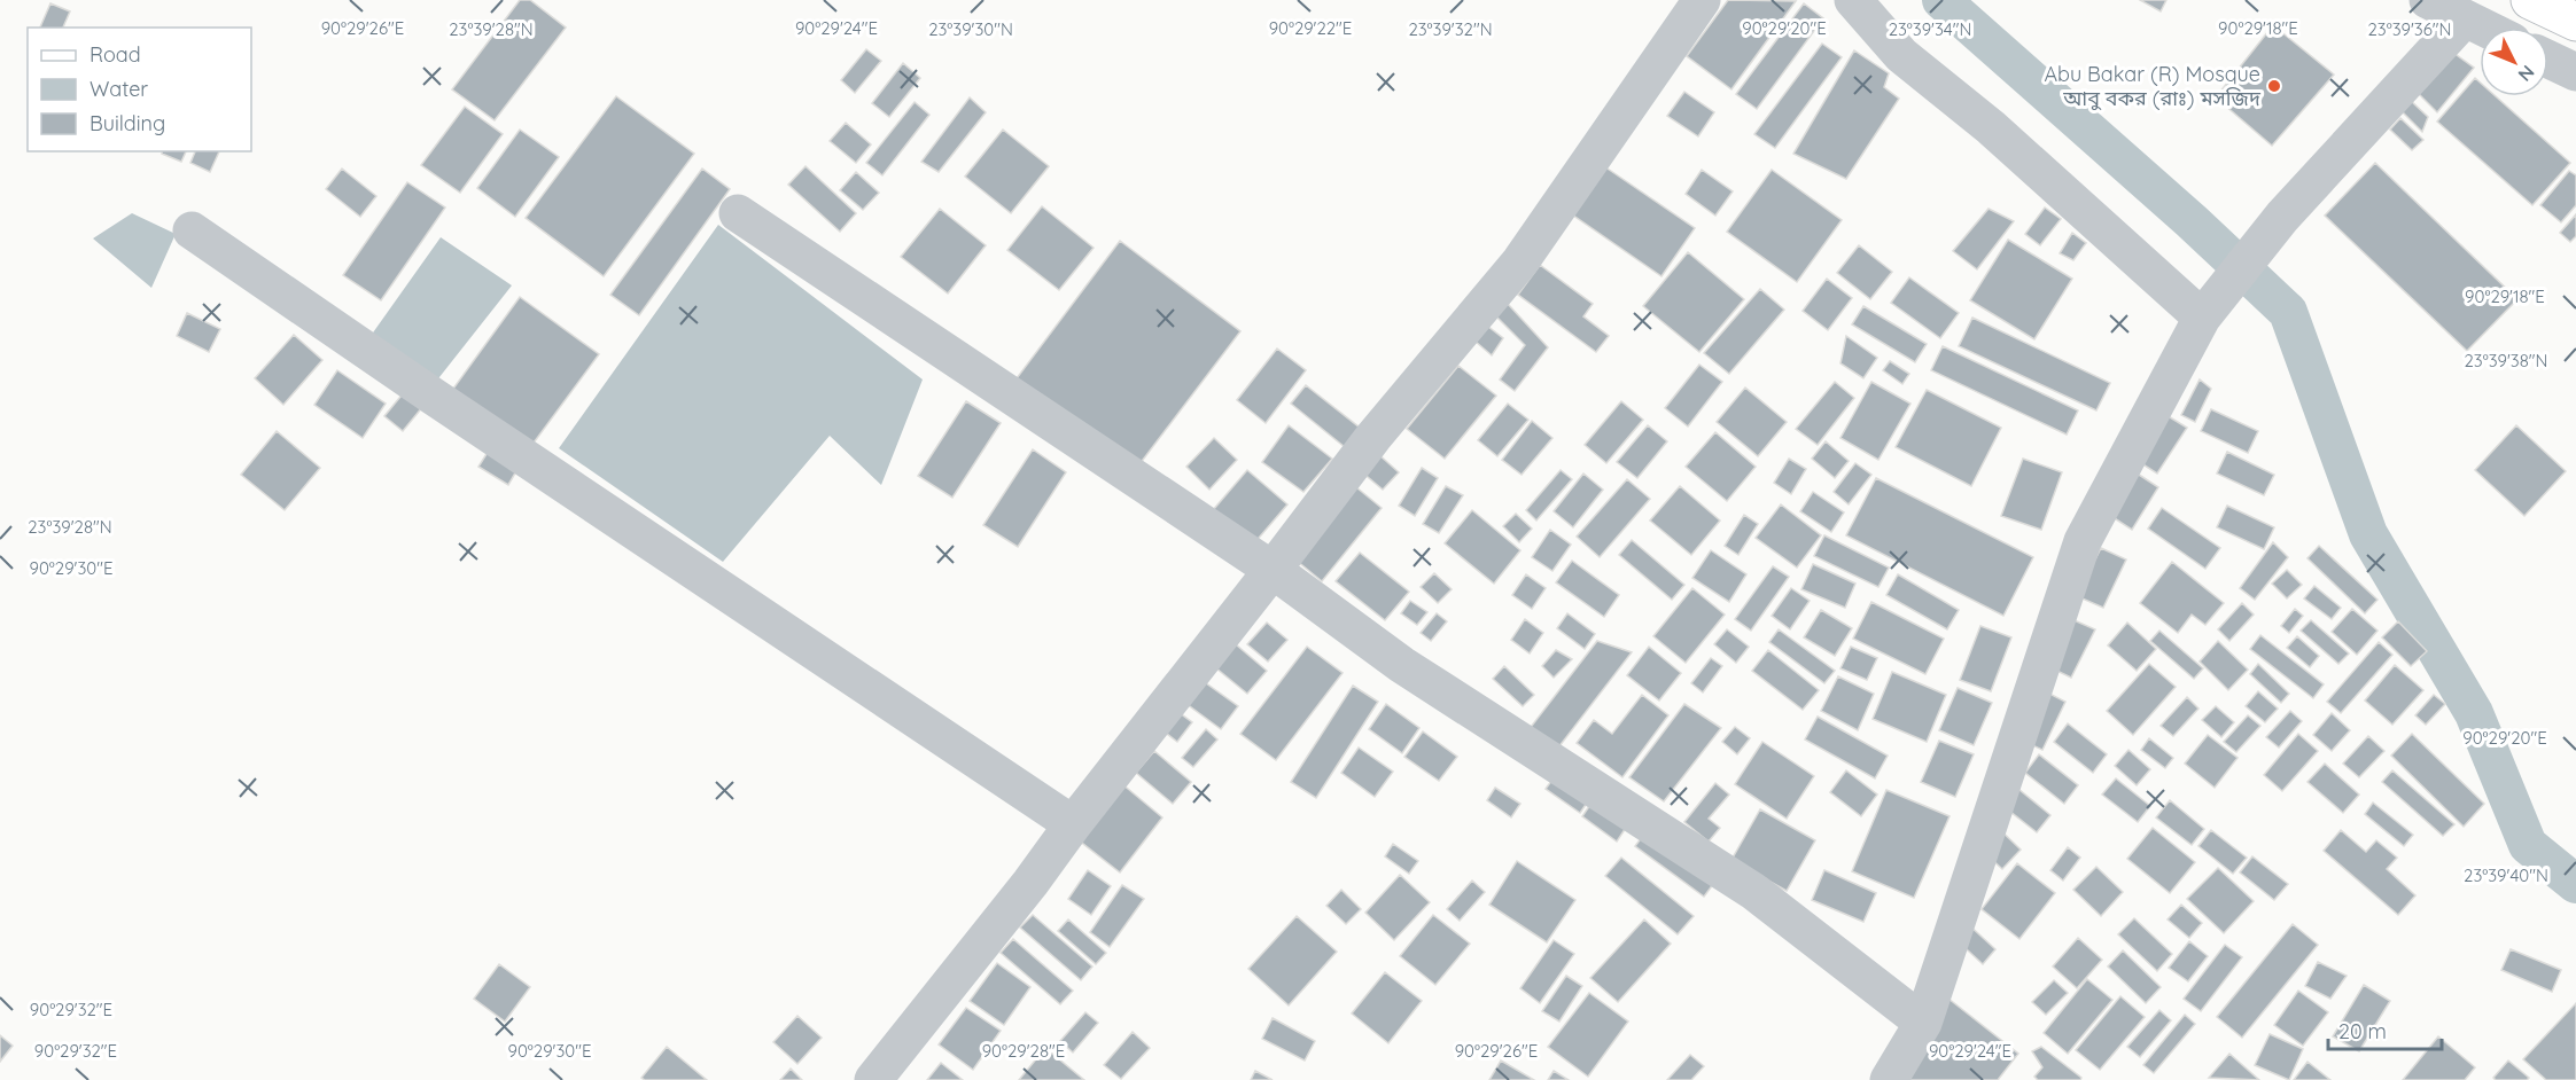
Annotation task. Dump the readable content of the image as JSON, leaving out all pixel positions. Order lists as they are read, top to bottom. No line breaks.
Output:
{"places":["Abu Bakar (R) Mosque আবু বকর (রাঃ) মসজিদ"],"legend":["Road","Water","Building"],"scale_bar":"20 m","north":"bottom right","coordinates":["90°29'18\"E","90°29'26\"E","90°29'24\"E","90°29'22\"E","90°29'20\"E","23°39'28\"N","23°39'30\"N","23°39'32\"N","23°39'34\"N","23°39'36\"N","23°39'38\"N","90°29'30\"E","23°39'40\"N","90°29'32\"E","90°29'28\"E"]}
